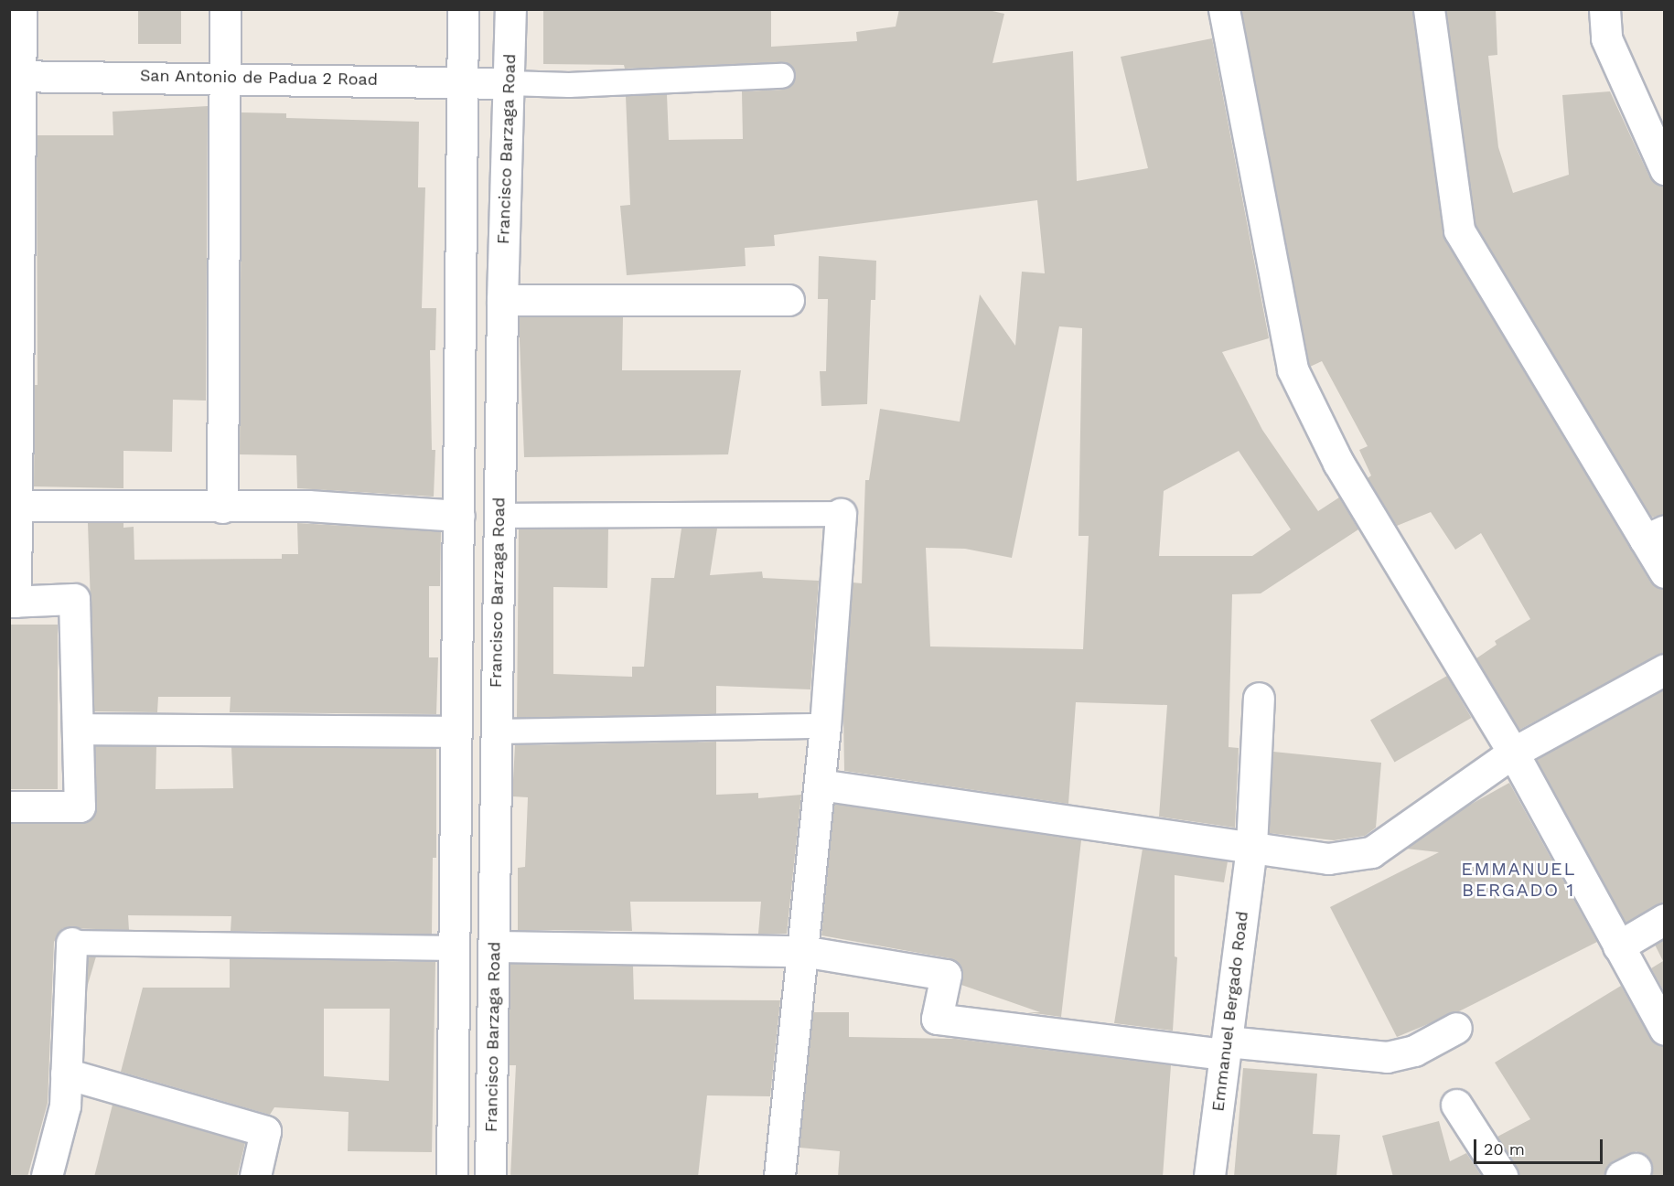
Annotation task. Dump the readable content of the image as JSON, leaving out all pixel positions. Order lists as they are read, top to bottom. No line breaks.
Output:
{"streets":{"street":["San Antonio de Padua 2 Road","Francisco Barzaga Road","Emmanuel Bergado Road"]},"crossings":[["San Antonio de Padua 2 Road","Francisco Barzaga Road"]],"districts":["EMMANUEL BERGADO 1"],"scale_bar":"20 m"}
